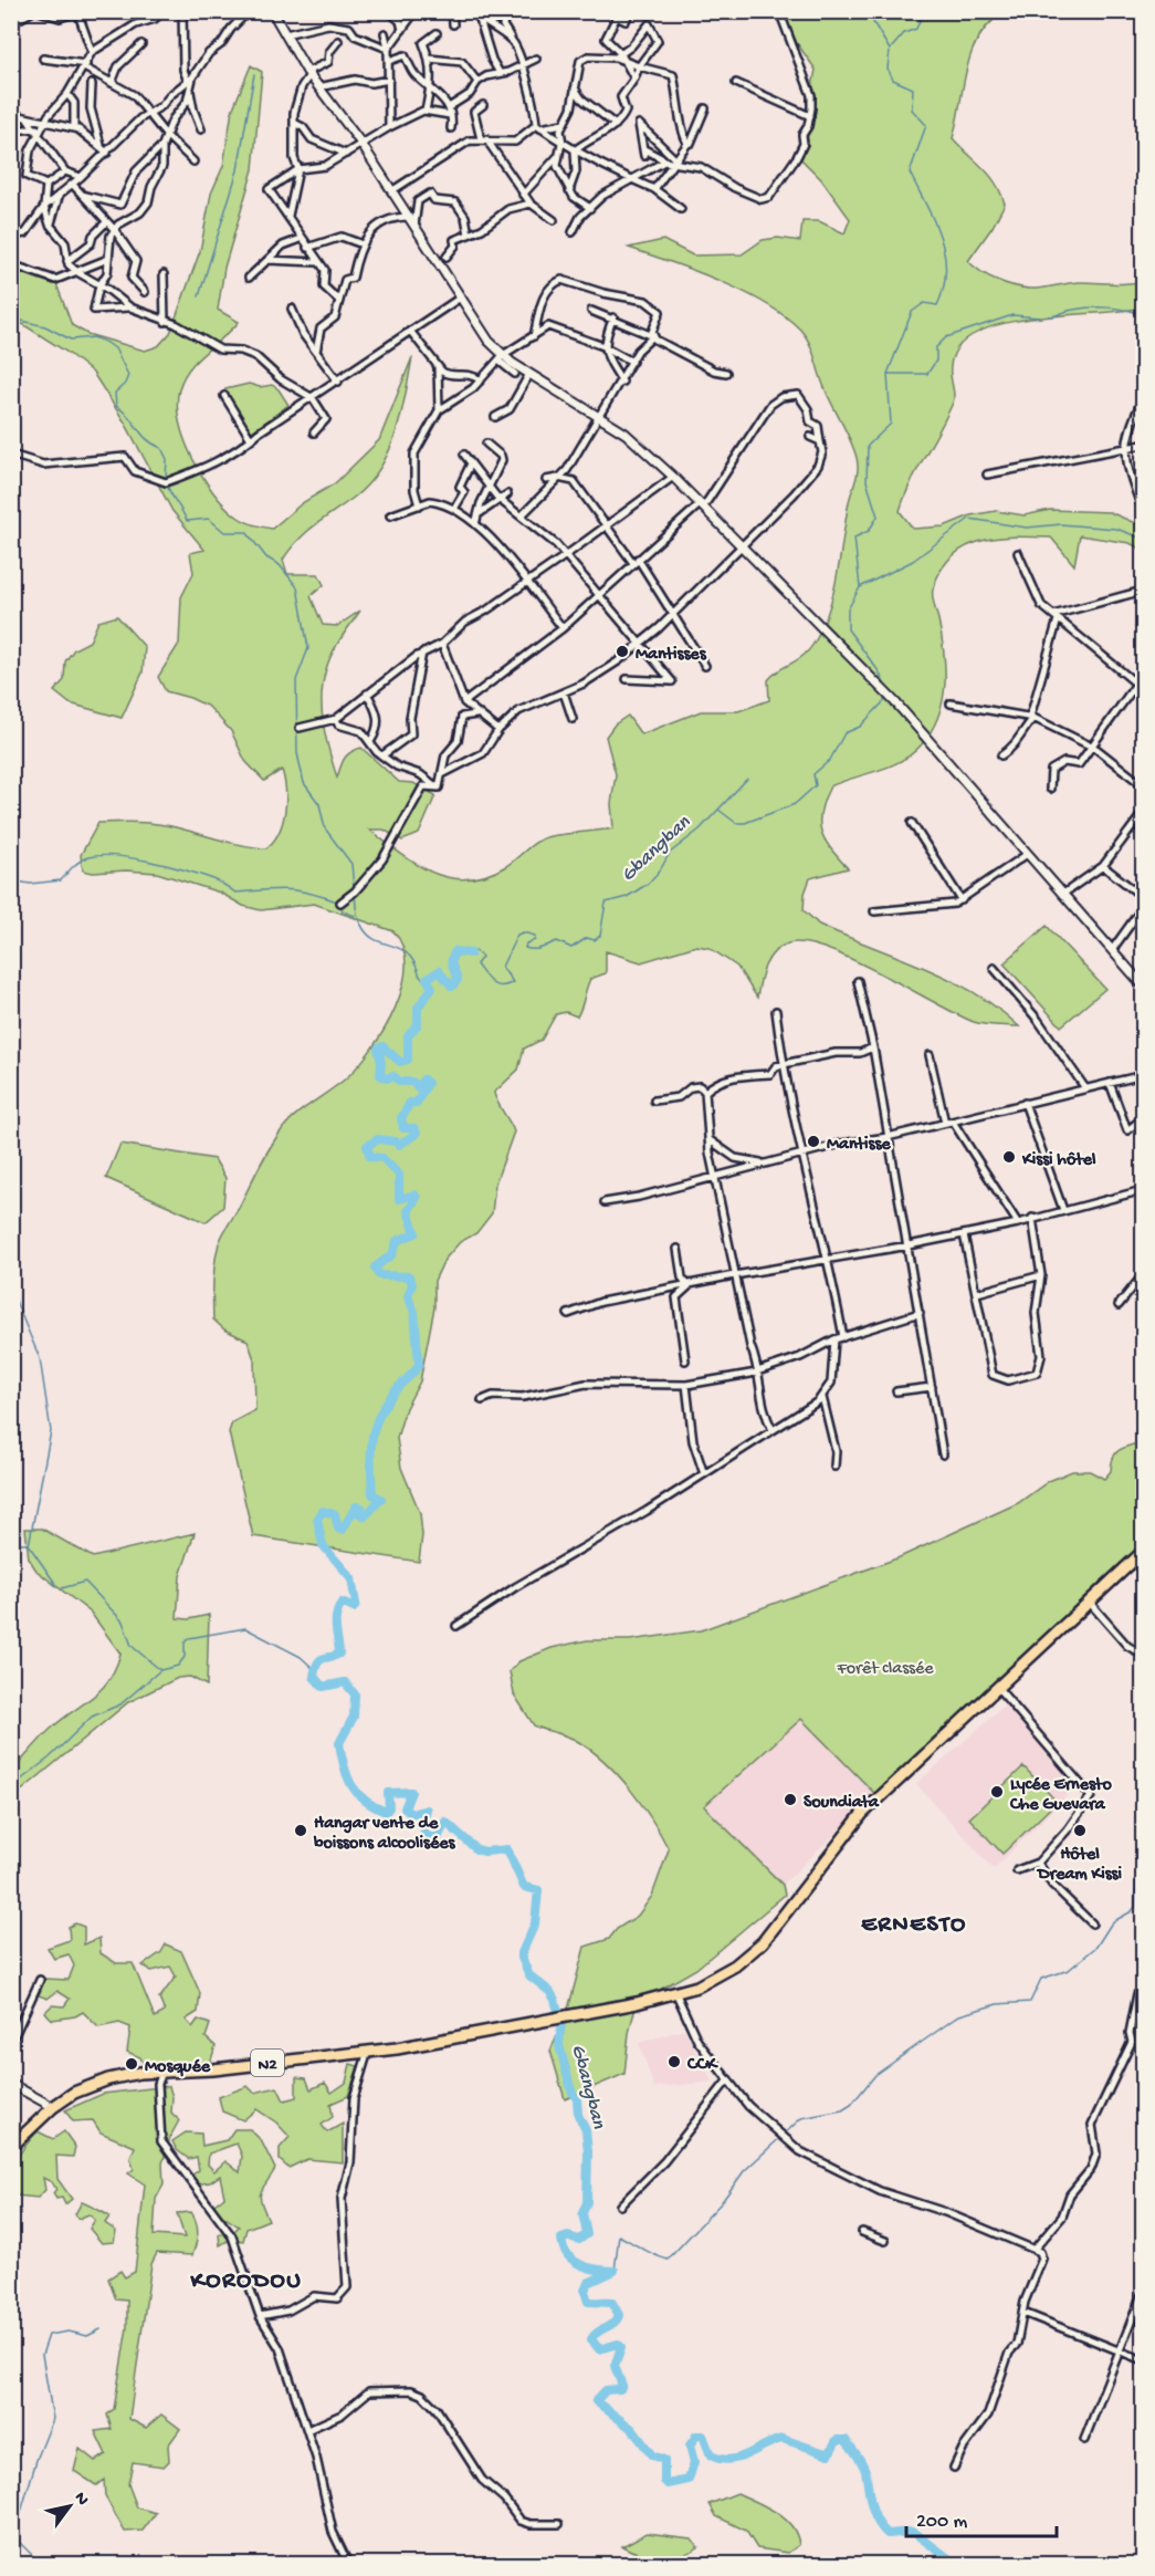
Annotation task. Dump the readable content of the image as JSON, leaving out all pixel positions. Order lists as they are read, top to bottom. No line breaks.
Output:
{"streets":{"highway":["N2"]},"districts":["ERNESTO","KORODOU"],"water":["Gbangban"],"parks":["Forêt classée"],"places":["Mantisses","Mantisse","Kissi hôtel","Lycée Ernesto Che Guevara","Soundiata","Hangar vente de boissons alcoolisées","Hôtel Dream Kissi","CCK","Mosquée"],"scale_bar":"200 m","north":"top right"}
